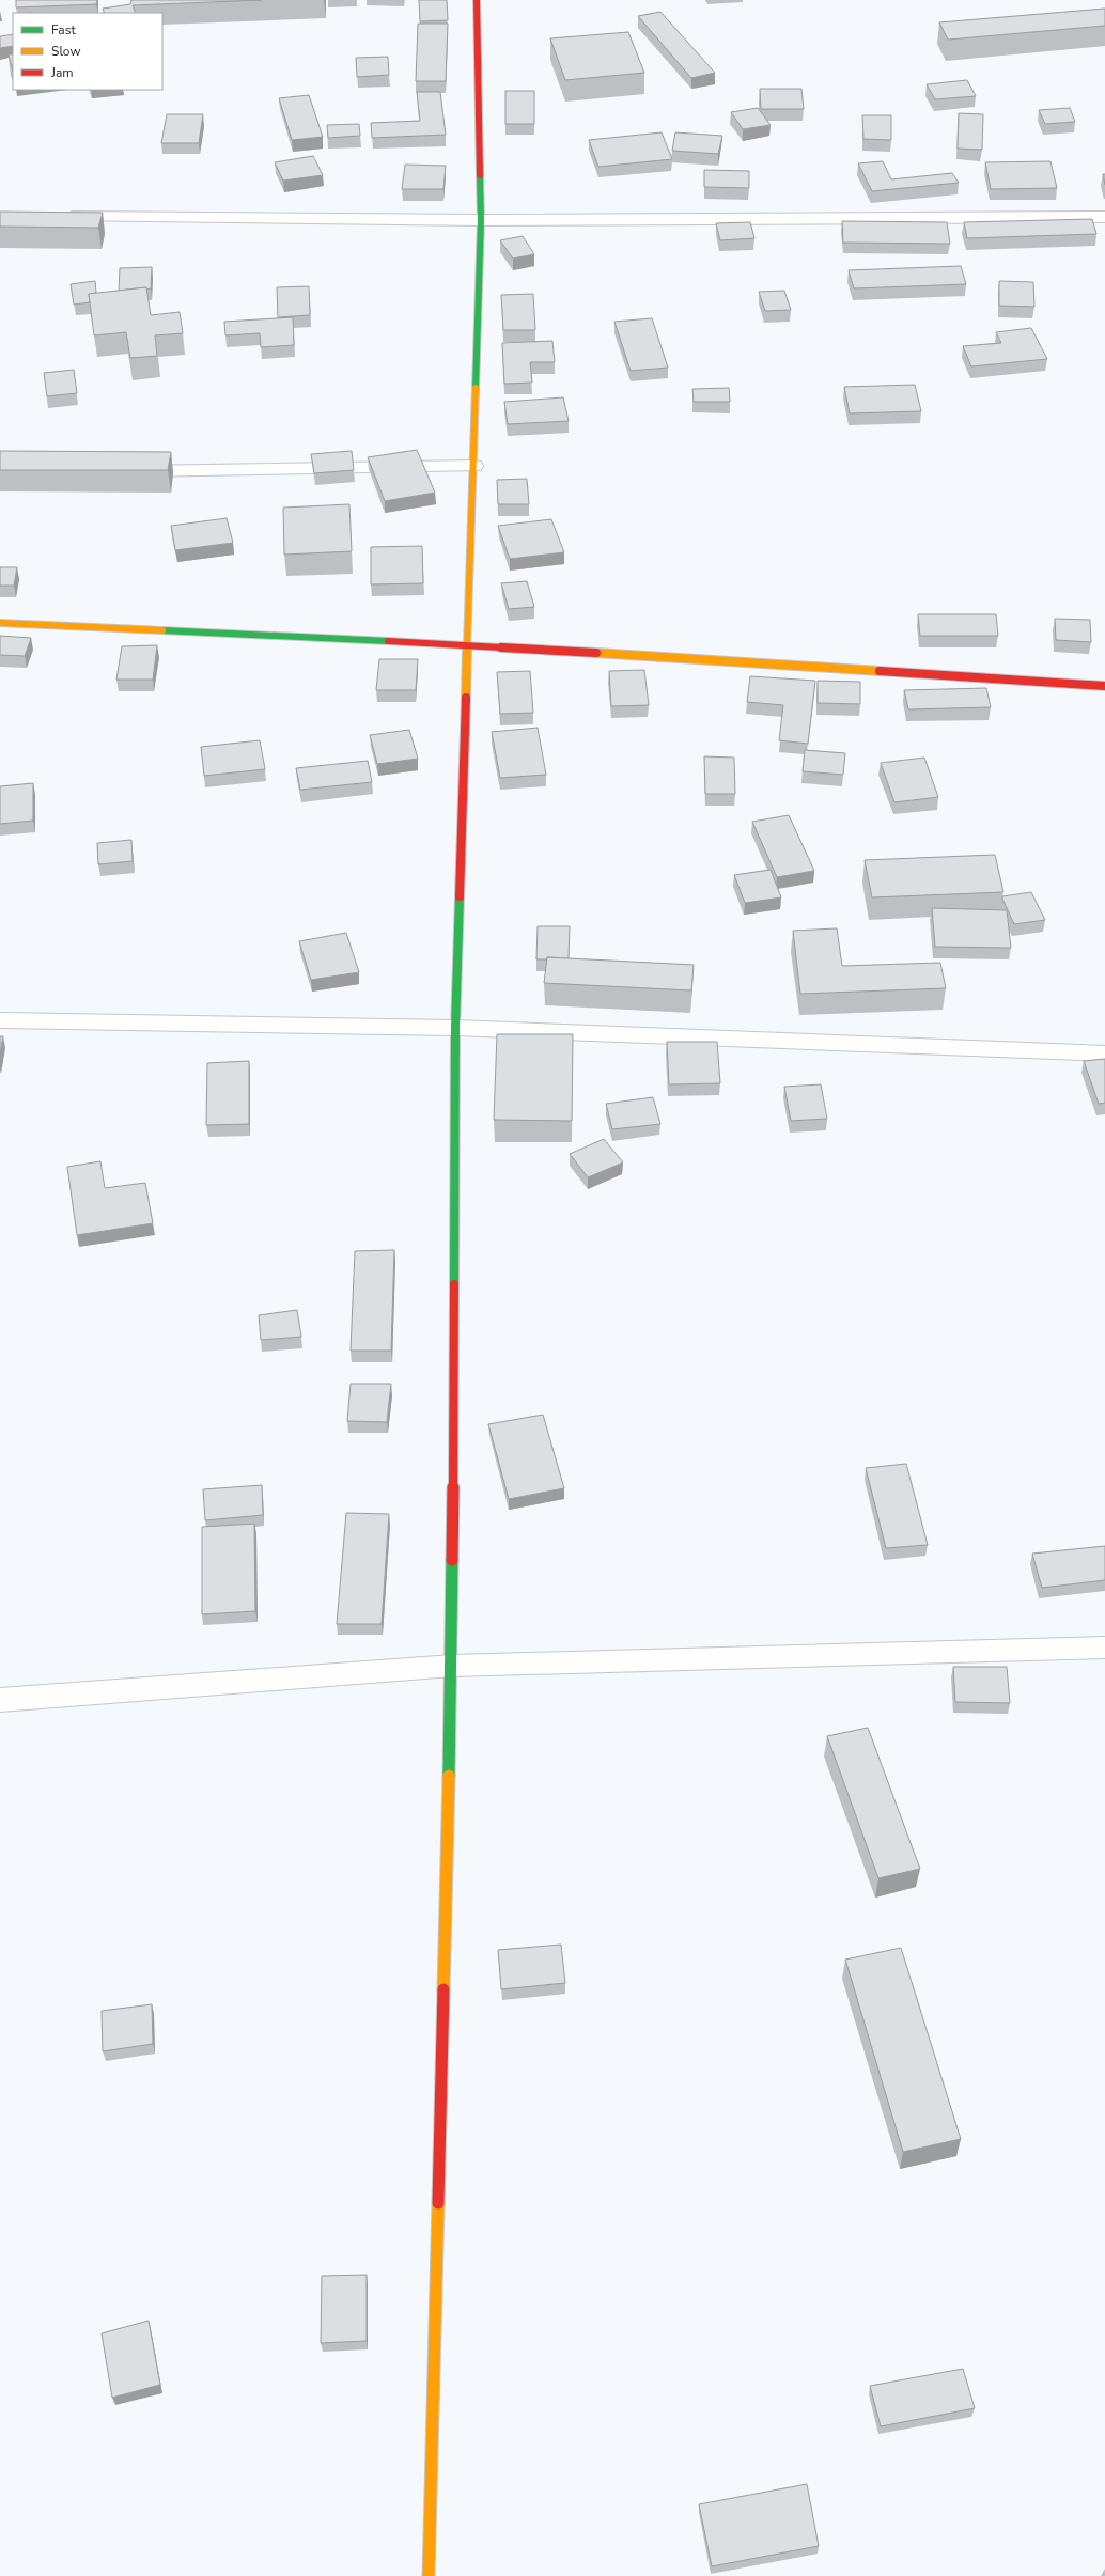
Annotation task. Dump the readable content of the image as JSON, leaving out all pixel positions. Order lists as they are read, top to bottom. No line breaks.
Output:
{"legend":["Fast","Slow","Jam"]}
